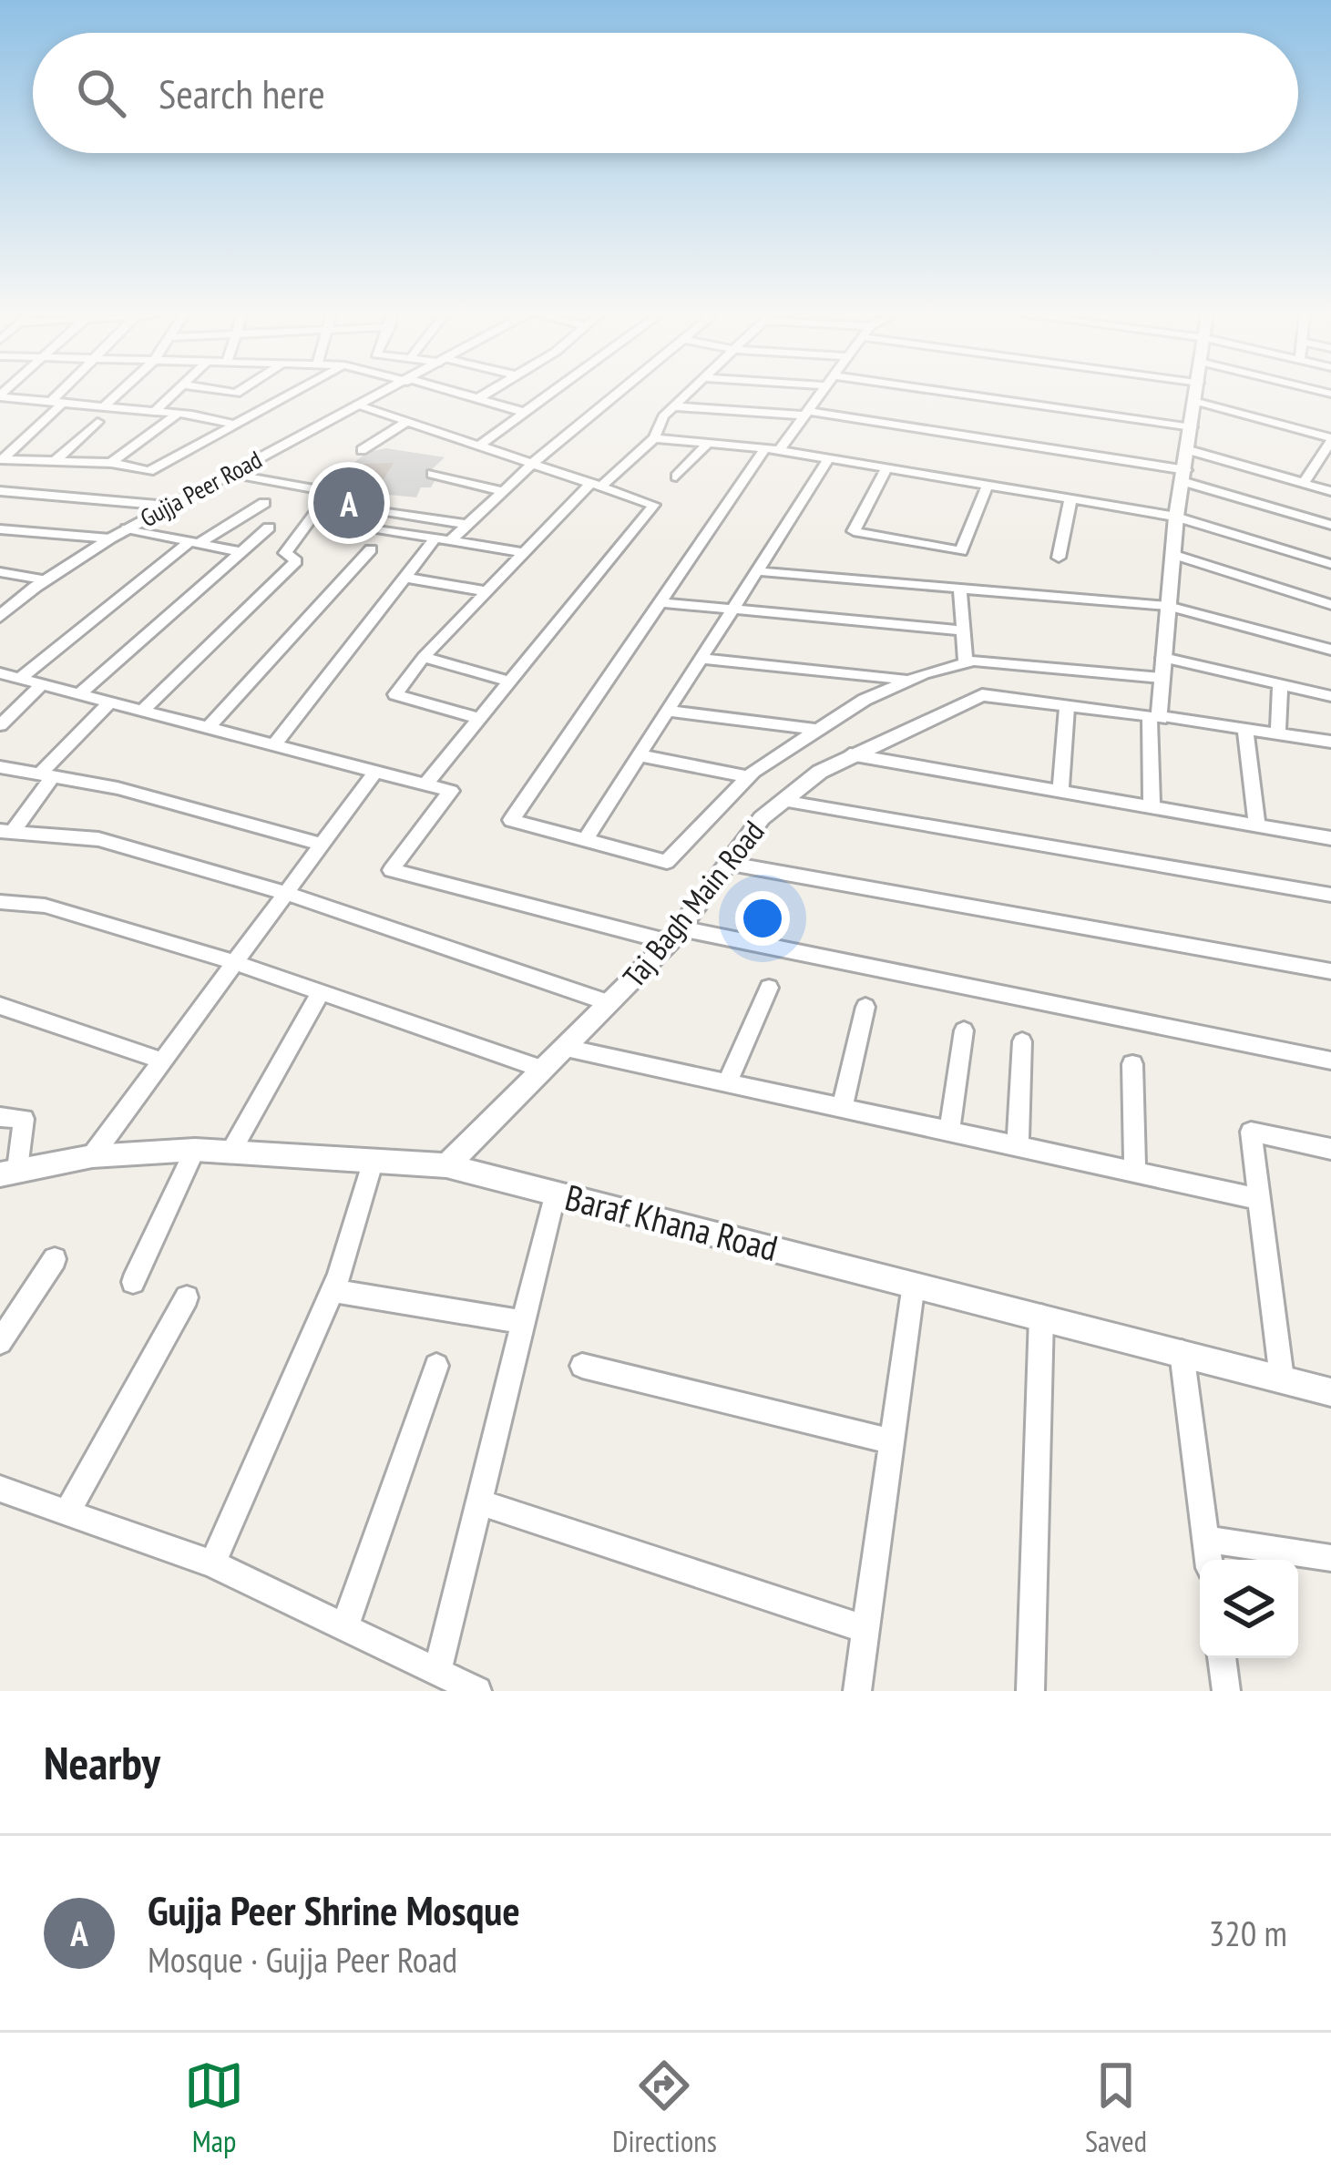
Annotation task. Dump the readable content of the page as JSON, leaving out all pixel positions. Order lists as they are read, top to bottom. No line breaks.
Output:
{"streets":{"street":["Gujja Peer Road","Taj Bagh Main Road","Baraf Khana Road"]},"crossings":[["Taj Bagh Main Road","Baraf Khana Road"]],"page":{"search":"Search here","pins":"A","heading":"Nearby","list":[{"mark":"A","name":"Gujja Peer Shrine Mosque","note":"Mosque · Gujja Peer Road","value":"320 m"}],"nav":["Map","Directions","Saved"]}}
